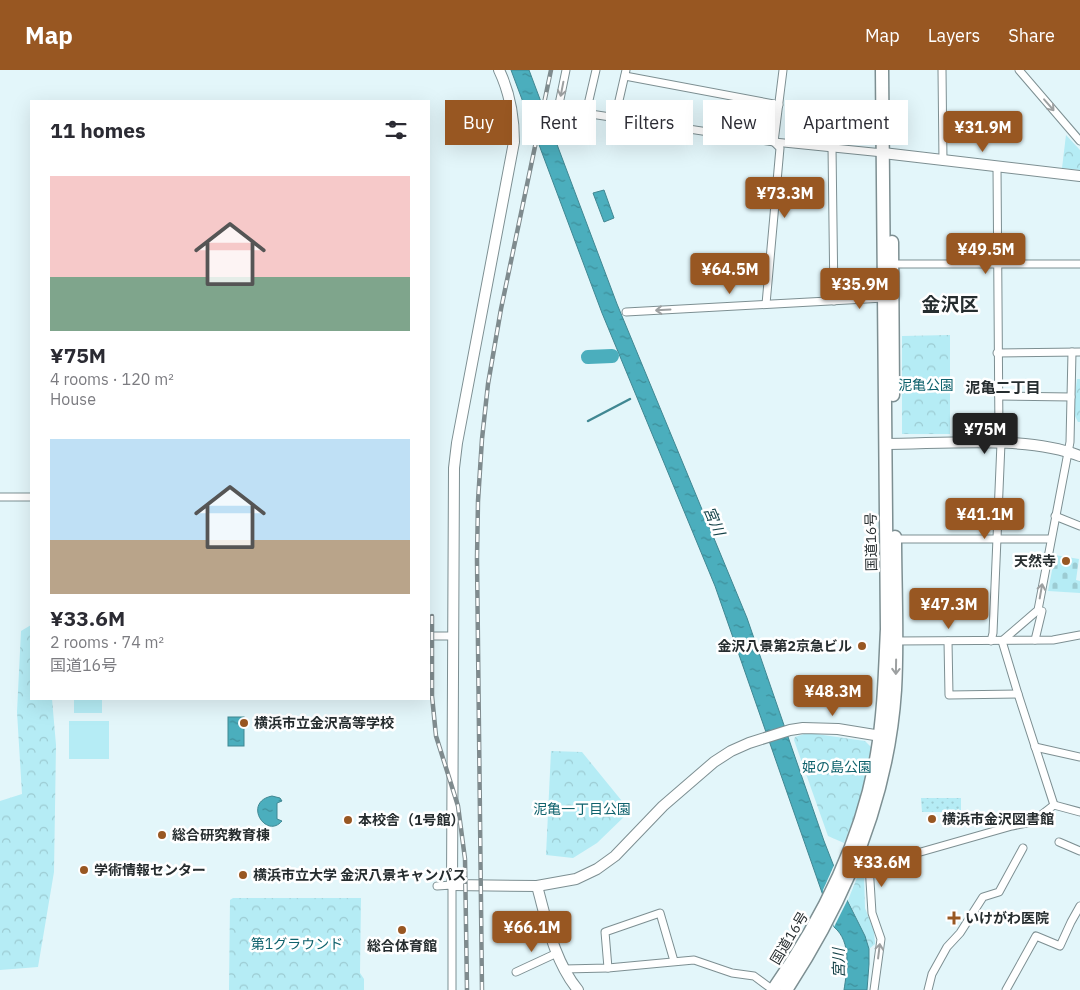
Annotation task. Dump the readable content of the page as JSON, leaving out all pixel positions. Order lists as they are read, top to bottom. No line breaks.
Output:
{"streets":{"highway":["国道16号"]},"districts":["金沢区","泥亀二丁目"],"water":["宮川"],"parks":["泥亀公園","姫の島公園","泥亀一丁目公園","第1グラウンド"],"places":{"other":["天然寺","金沢八景第2京急ビル","横浜市立金沢高等学校","横浜市金沢図書館","本校舎（1号館）","総合研究教育棟","学術情報センター","横浜市立大学 金沢八景キャンパス","総合体育館"],"health":["いけがわ医院"]},"page":{"header":"Map","nav":["Map","Layers","Share"],"chip":["Buy","Rent","Filters","New","Apartment"],"heading":"11 homes","price":["¥31.9M","¥73.3M","¥49.5M","¥64.5M","¥35.9M","¥75M","¥41.1M","¥47.3M","¥48.3M","¥33.6M","¥66.1M"],"list":[{"name":"¥75M","note":"4 rooms · 120 m² · House"},{"name":"¥33.6M","note":"2 rooms · 74 m² · 国道16号"}]}}
